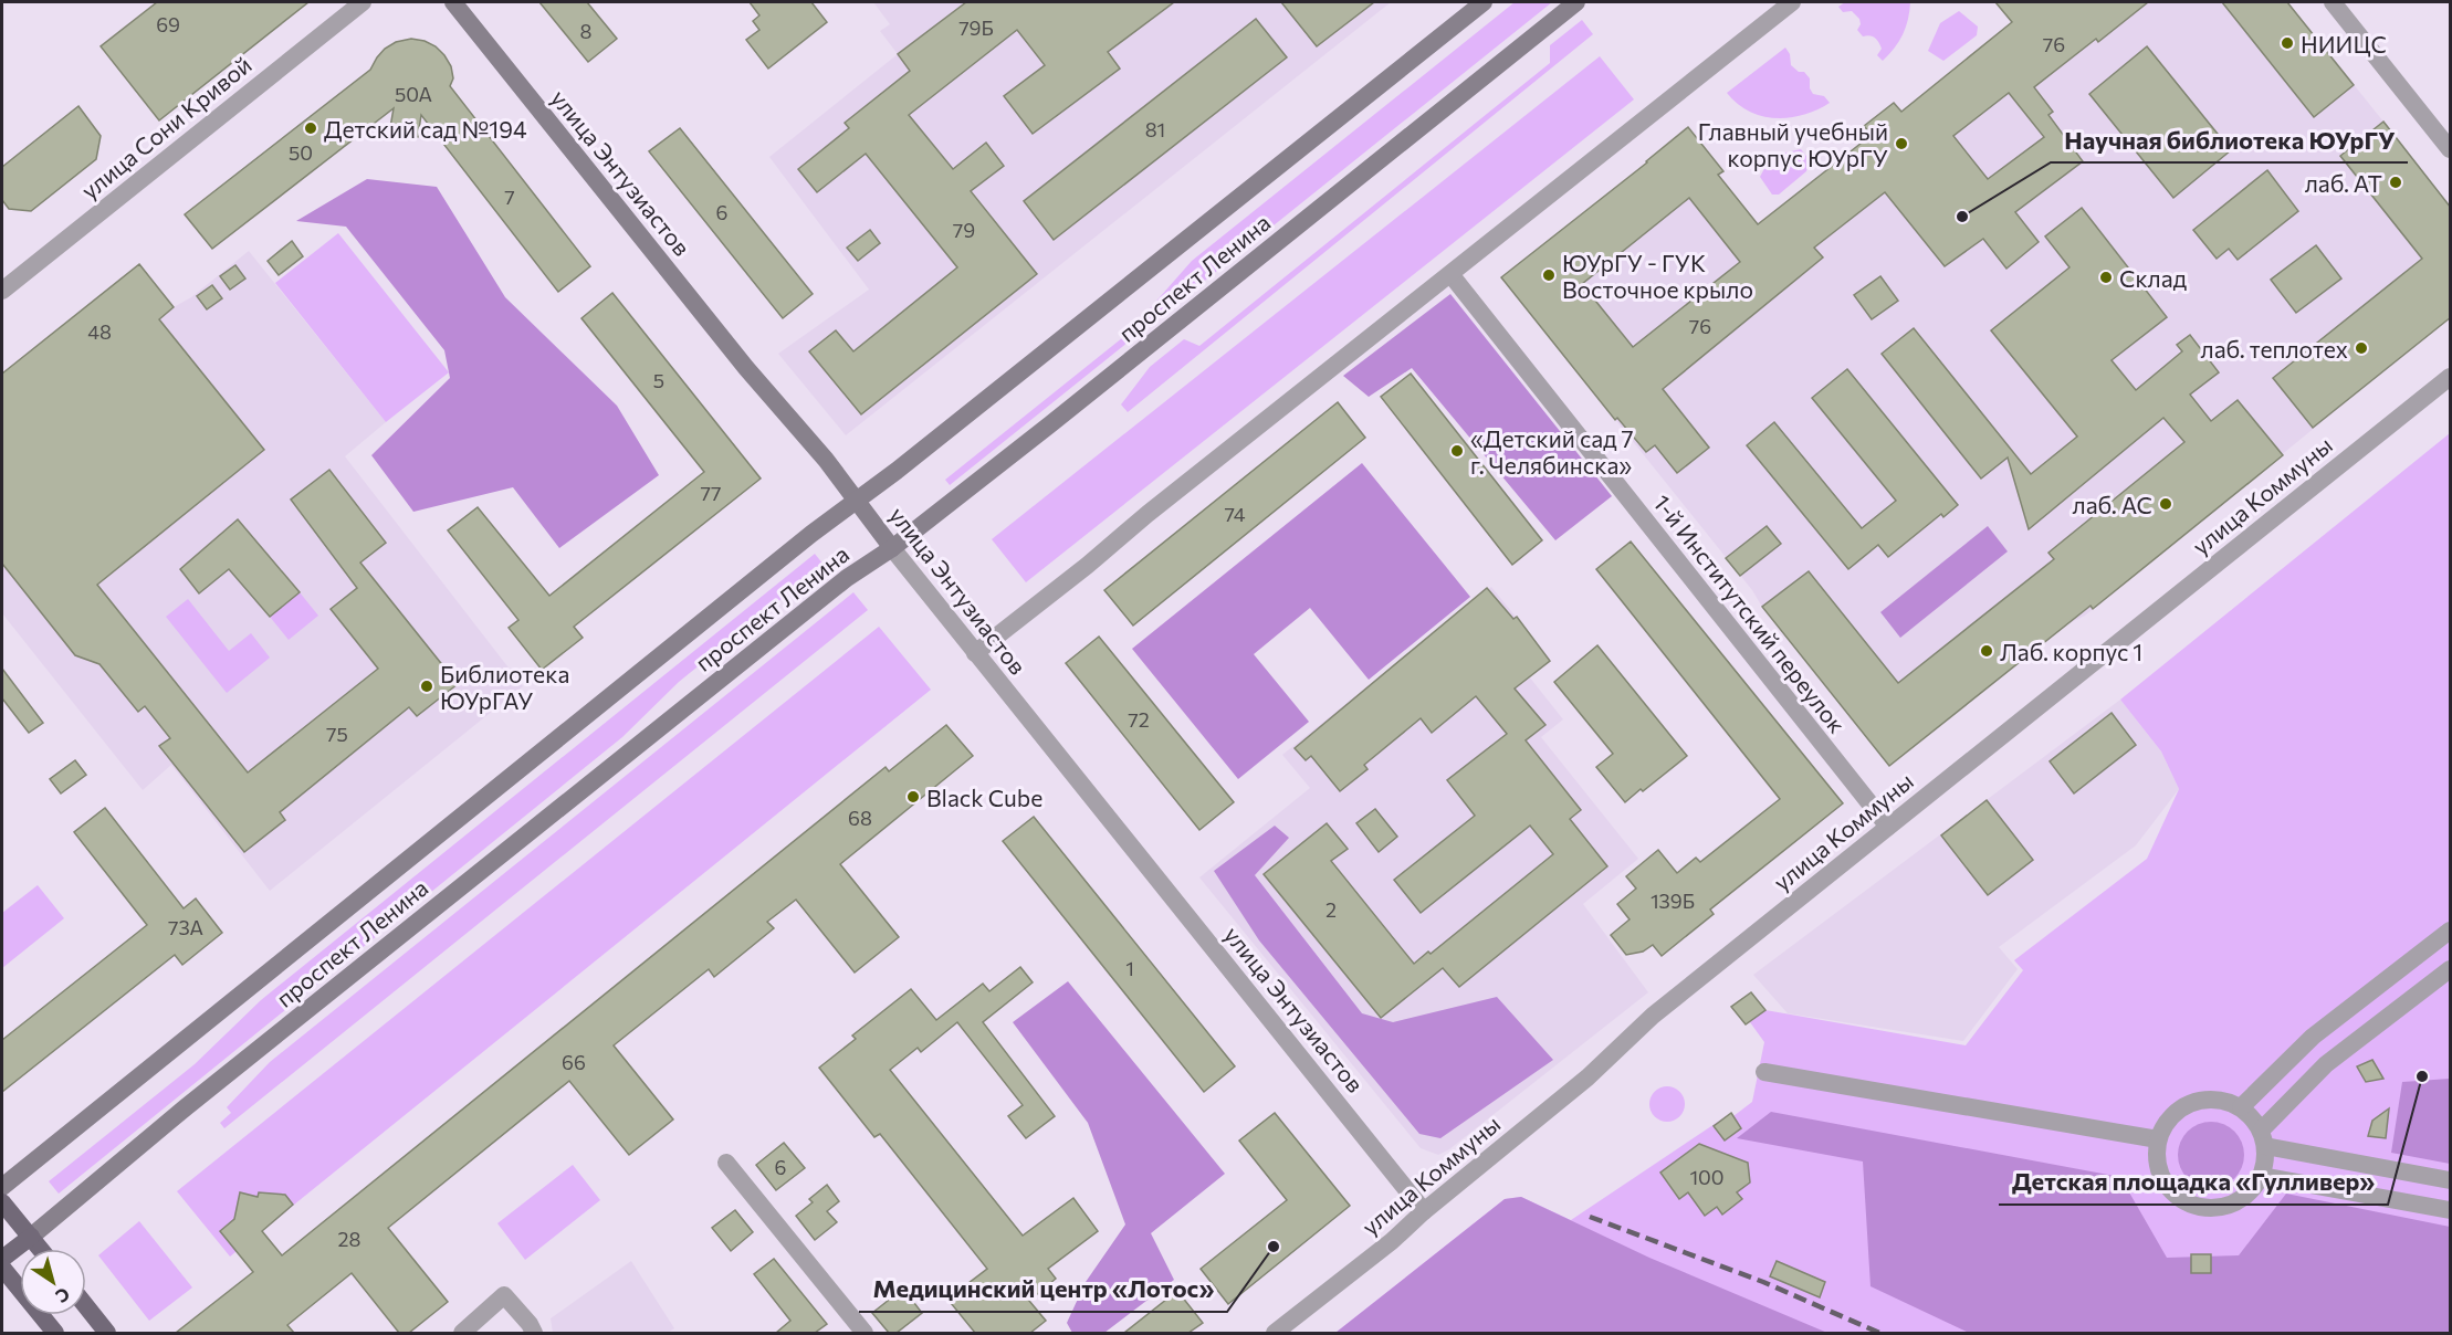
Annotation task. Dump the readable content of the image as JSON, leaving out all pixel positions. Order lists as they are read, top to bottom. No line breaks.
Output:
{"streets":{"main road":["улица Энтузиастов","проспект Ленина"],"street":["улица Сони Кривой","улица Коммуны","1-й Институтский переулок"]},"crossings":[["улица Энтузиастов","проспект Ленина"],["улица Энтузиастов","улица Коммуны"],["улица Коммуны","1-й Институтский переулок"]],"places":["НИИЦС","Детский сад №194","Главный учебный корпус ЮУрГУ","лаб. АТ","Научная библиотека ЮУрГУ","ЮУрГУ - ГУК Восточное крыло","Склад","лаб. теплотех","«Детский сад 7 г. Челябинска»","лаб. АС","Лаб. корпус 1","Библиотека ЮУрГАУ","Black Cube","Детская площадка «Гулливер»","Медицинский центр «Лотос»"],"house_numbers":["69","79Б","8","76","50А","81","50","7","6","79","76","48","5","77","74","72","75","68","139Б","2","73А","1","66","6","100","28"],"north":"bottom right"}
